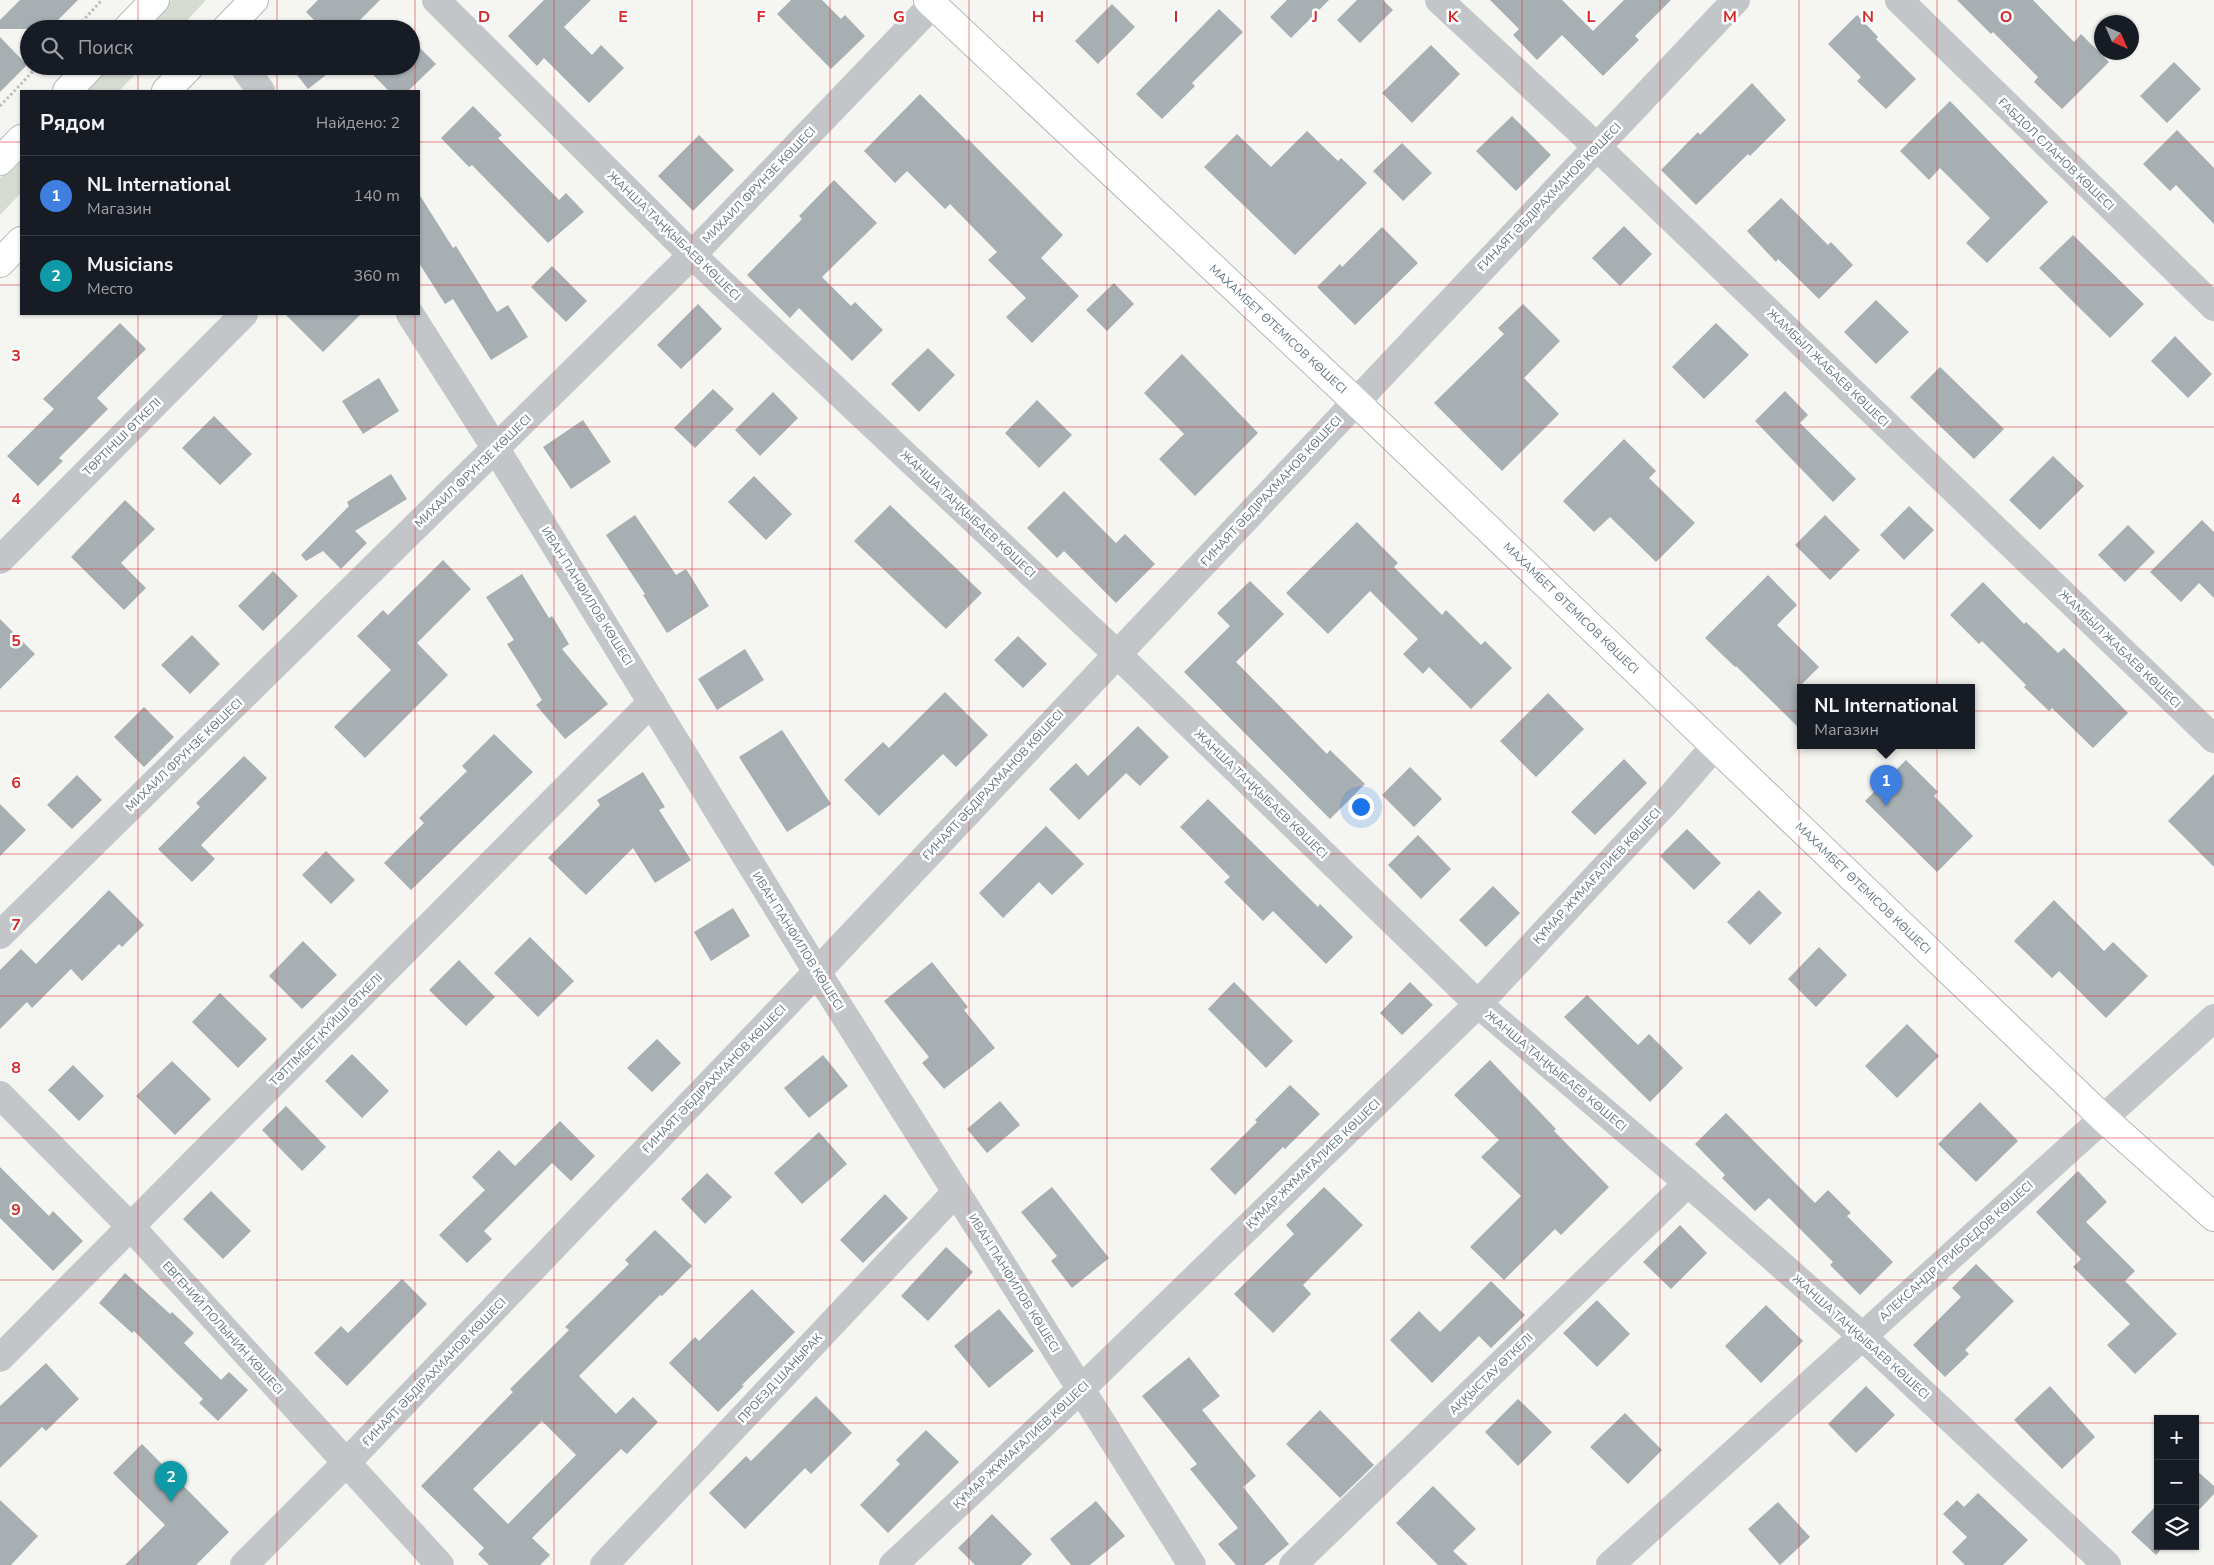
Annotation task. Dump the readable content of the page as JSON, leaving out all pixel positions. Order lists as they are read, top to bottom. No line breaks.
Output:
{"streets":{"main road":["МАХАМБЕТ ӨТЕМІСОВ КӨШЕСІ"],"street":["ҒАБДОЛ СЛАНОВ КӨШЕСІ","МИХАИЛ ФРУНЗЕ КӨШЕСІ","ҒИНАЯТ ӘБДІРАХМАНОВ КӨШЕСІ","ЖАНША ТАҢҚЫБАЕВ КӨШЕСІ","ЖАМБЫЛ ЖАБАЕВ КӨШЕСІ","ТӨРТІНШІ ӨТКЕЛІ","ИВАН ПАНФИЛОВ КӨШЕСІ","ҚҰМАР ЖҰМАҒАЛИЕВ КӨШЕСІ","ТӘТТІМБЕТ КҮЙШІ ӨТКЕЛІ","АЛЕКСАНДР ГРИБОЕДОВ КӨШЕСІ","ЕВГЕНИЙ ПОЛЫНИН КӨШЕСІ","АҚҚЫСТАУ ӨТКЕЛІ","ПРОЕЗД ШАНЫРАК"]},"crossings":[["МИХАИЛ ФРУНЗЕ КӨШЕСІ","ЖАНША ТАҢҚЫБАЕВ КӨШЕСІ"],["МИХАИЛ ФРУНЗЕ КӨШЕСІ","МАХАМБЕТ ӨТЕМІСОВ КӨШЕСІ"],["МИХАИЛ ФРУНЗЕ КӨШЕСІ","ИВАН ПАНФИЛОВ КӨШЕСІ"],["ҒИНАЯТ ӘБДІРАХМАНОВ КӨШЕСІ","ЖАНША ТАҢҚЫБАЕВ КӨШЕСІ"],["ҒИНАЯТ ӘБДІРАХМАНОВ КӨШЕСІ","МАХАМБЕТ ӨТЕМІСОВ КӨШЕСІ"],["ҒИНАЯТ ӘБДІРАХМАНОВ КӨШЕСІ","ЖАМБЫЛ ЖАБАЕВ КӨШЕСІ"],["ҒИНАЯТ ӘБДІРАХМАНОВ КӨШЕСІ","ИВАН ПАНФИЛОВ КӨШЕСІ"],["ҒИНАЯТ ӘБДІРАХМАНОВ КӨШЕСІ","ЕВГЕНИЙ ПОЛЫНИН КӨШЕСІ"],["ЖАНША ТАҢҚЫБАЕВ КӨШЕСІ","ҚҰМАР ЖҰМАҒАЛИЕВ КӨШЕСІ"],["ЖАНША ТАҢҚЫБАЕВ КӨШЕСІ","АЛЕКСАНДР ГРИБОЕДОВ КӨШЕСІ"],["ЖАНША ТАҢҚЫБАЕВ КӨШЕСІ","АҚҚЫСТАУ ӨТКЕЛІ"],["МАХАМБЕТ ӨТЕМІСОВ КӨШЕСІ","ҚҰМАР ЖҰМАҒАЛИЕВ КӨШЕСІ"],["МАХАМБЕТ ӨТЕМІСОВ КӨШЕСІ","АЛЕКСАНДР ГРИБОЕДОВ КӨШЕСІ"],["ИВАН ПАНФИЛОВ КӨШЕСІ","ҚҰМАР ЖҰМАҒАЛИЕВ КӨШЕСІ"],["ИВАН ПАНФИЛОВ КӨШЕСІ","ТӘТТІМБЕТ КҮЙШІ ӨТКЕЛІ"],["ИВАН ПАНФИЛОВ КӨШЕСІ","ПРОЕЗД ШАНЫРАК"],["ТӘТТІМБЕТ КҮЙШІ ӨТКЕЛІ","ЕВГЕНИЙ ПОЛЫНИН КӨШЕСІ"]],"north":"bottom right","page":{"search":"Поиск","heading":["Рядом","Найдено: 2"],"list":[{"mark":"1","name":"NL International","note":"Магазин","value":"140 m"},{"mark":"2","name":"Musicians","note":"Место","value":"360 m"}],"popup":["NL International","Магазин"],"pins":["1","2"],"map_buttons":["+","−"]},"grid":{"columns":["D","E","F","G","H","I","J","K","L","M","N","O"],"rows":["3","4","5","6","7","8","9"]}}
